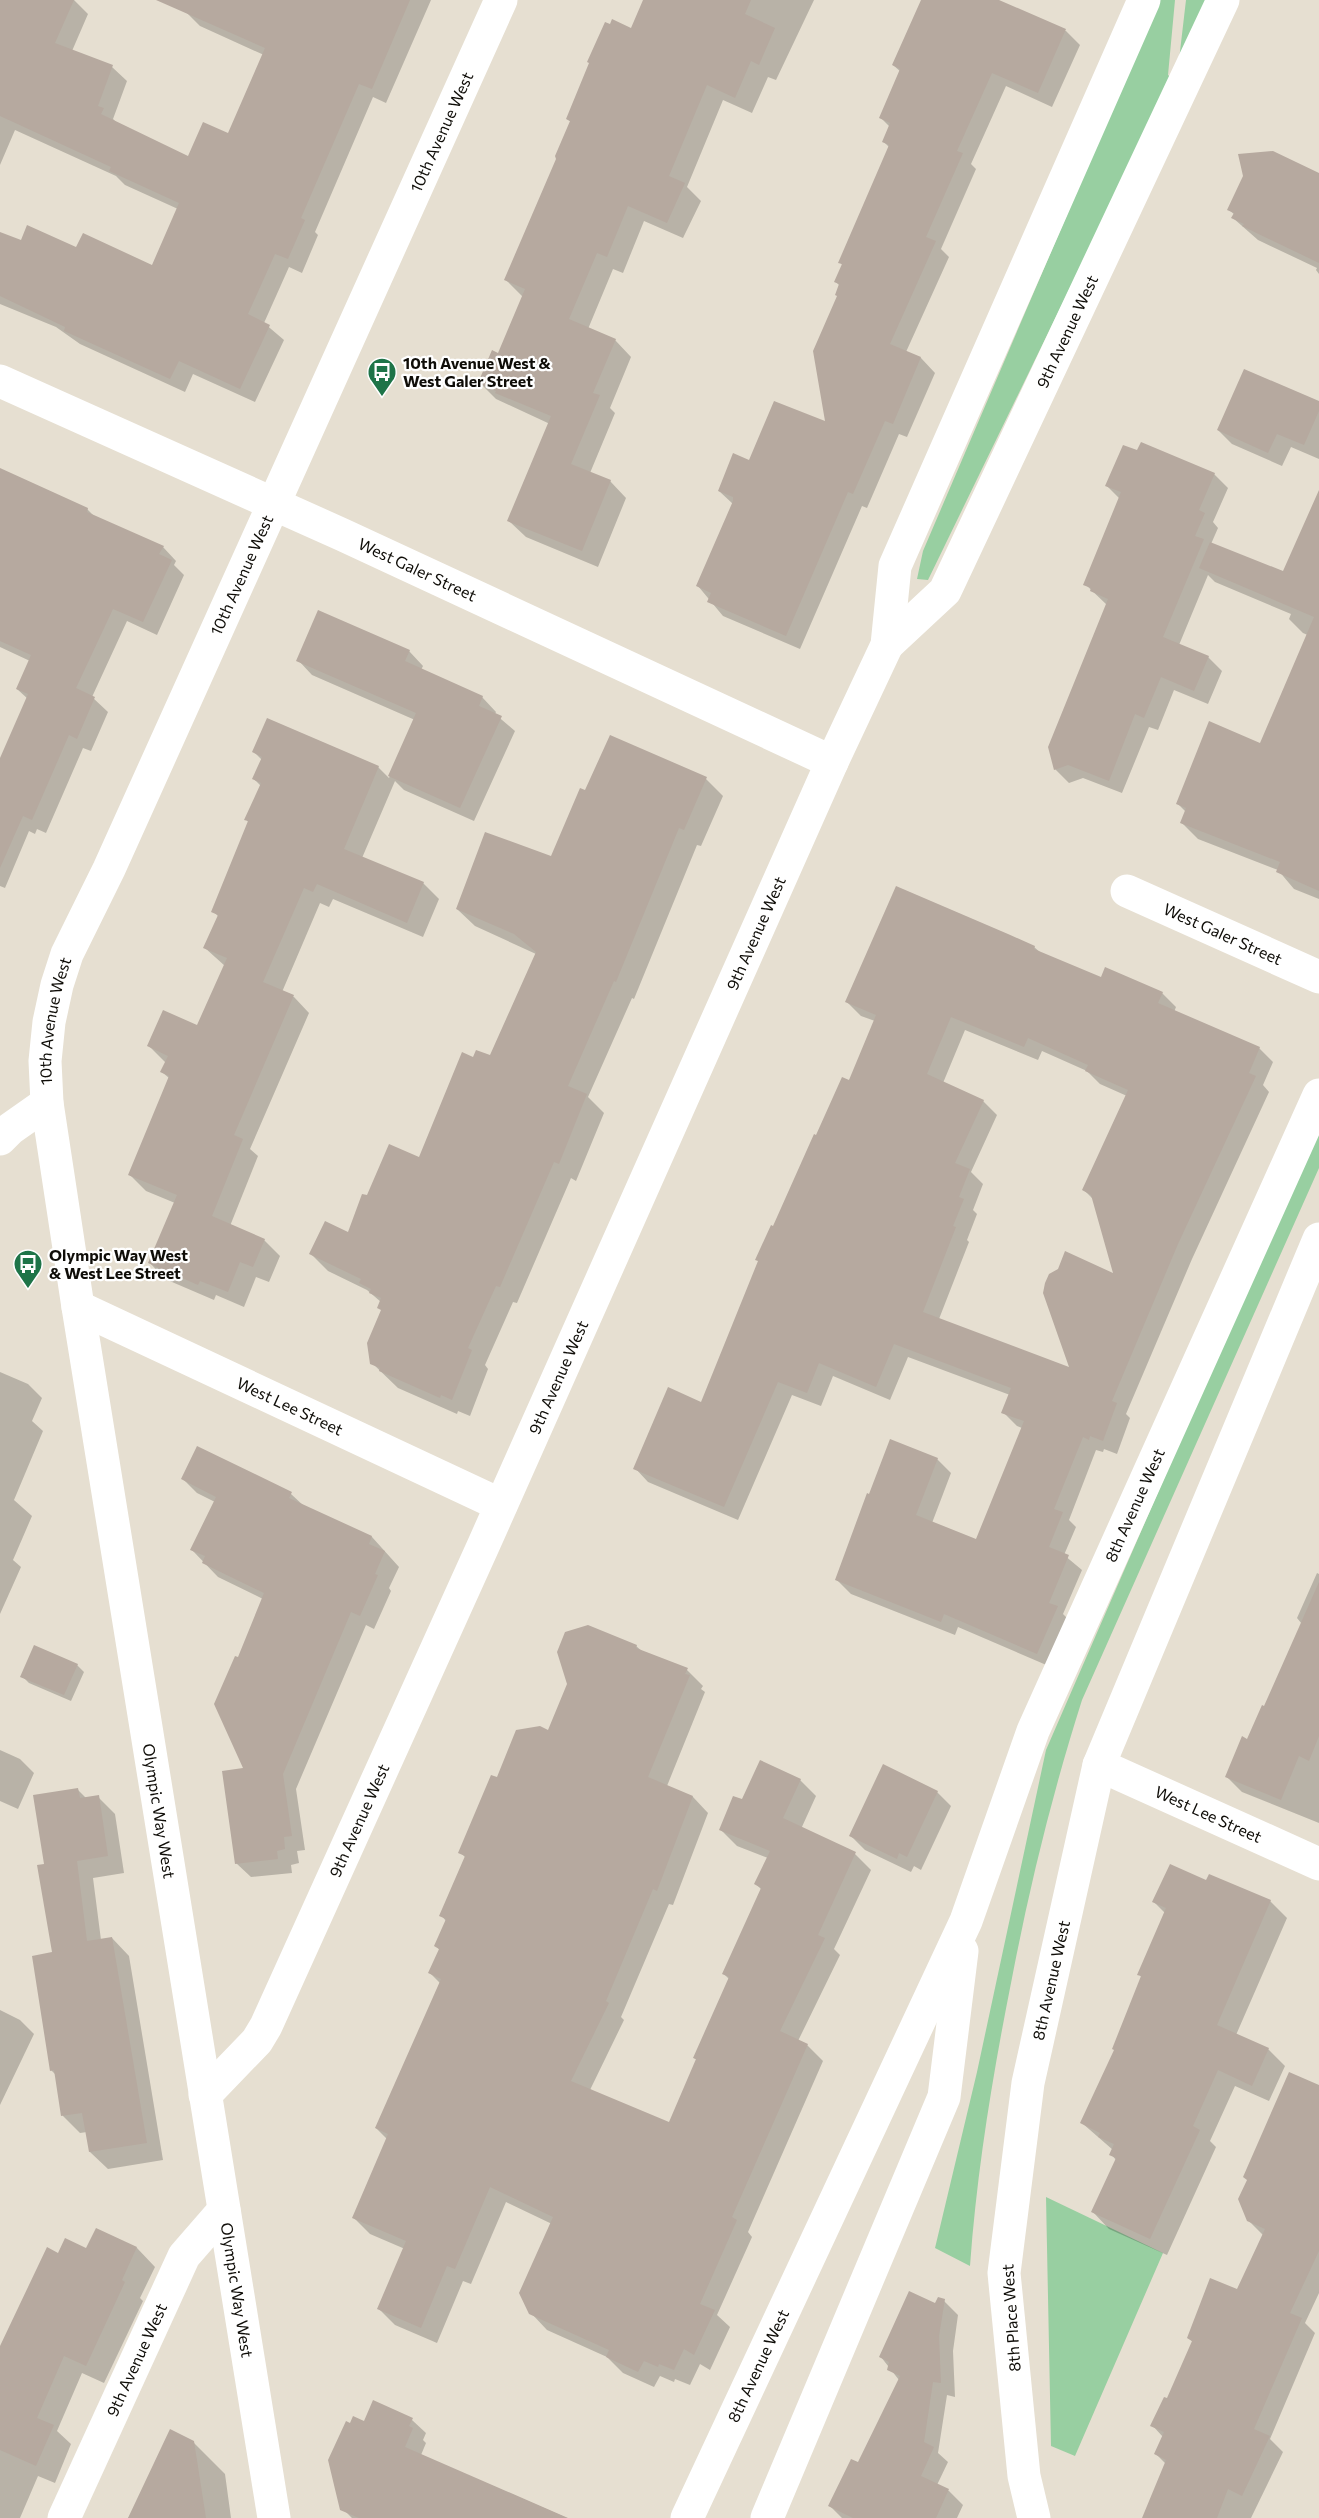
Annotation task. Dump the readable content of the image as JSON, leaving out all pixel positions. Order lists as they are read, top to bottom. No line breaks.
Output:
{"streets":{"street":["10th Avenue West","9th Avenue West","West Galer Street","West Lee Street","8th Avenue West","Olympic Way West","8th Place West"]},"crossings":[["10th Avenue West","West Galer Street"],["10th Avenue West","Olympic Way West"],["9th Avenue West","West Galer Street"],["9th Avenue West","West Lee Street"],["9th Avenue West","Olympic Way West"],["West Lee Street","8th Avenue West"],["West Lee Street","Olympic Way West"],["8th Avenue West","8th Place West"]],"places":{"bus stop":["10th Avenue West & West Galer Street","Olympic Way West & West Lee Street"]}}
